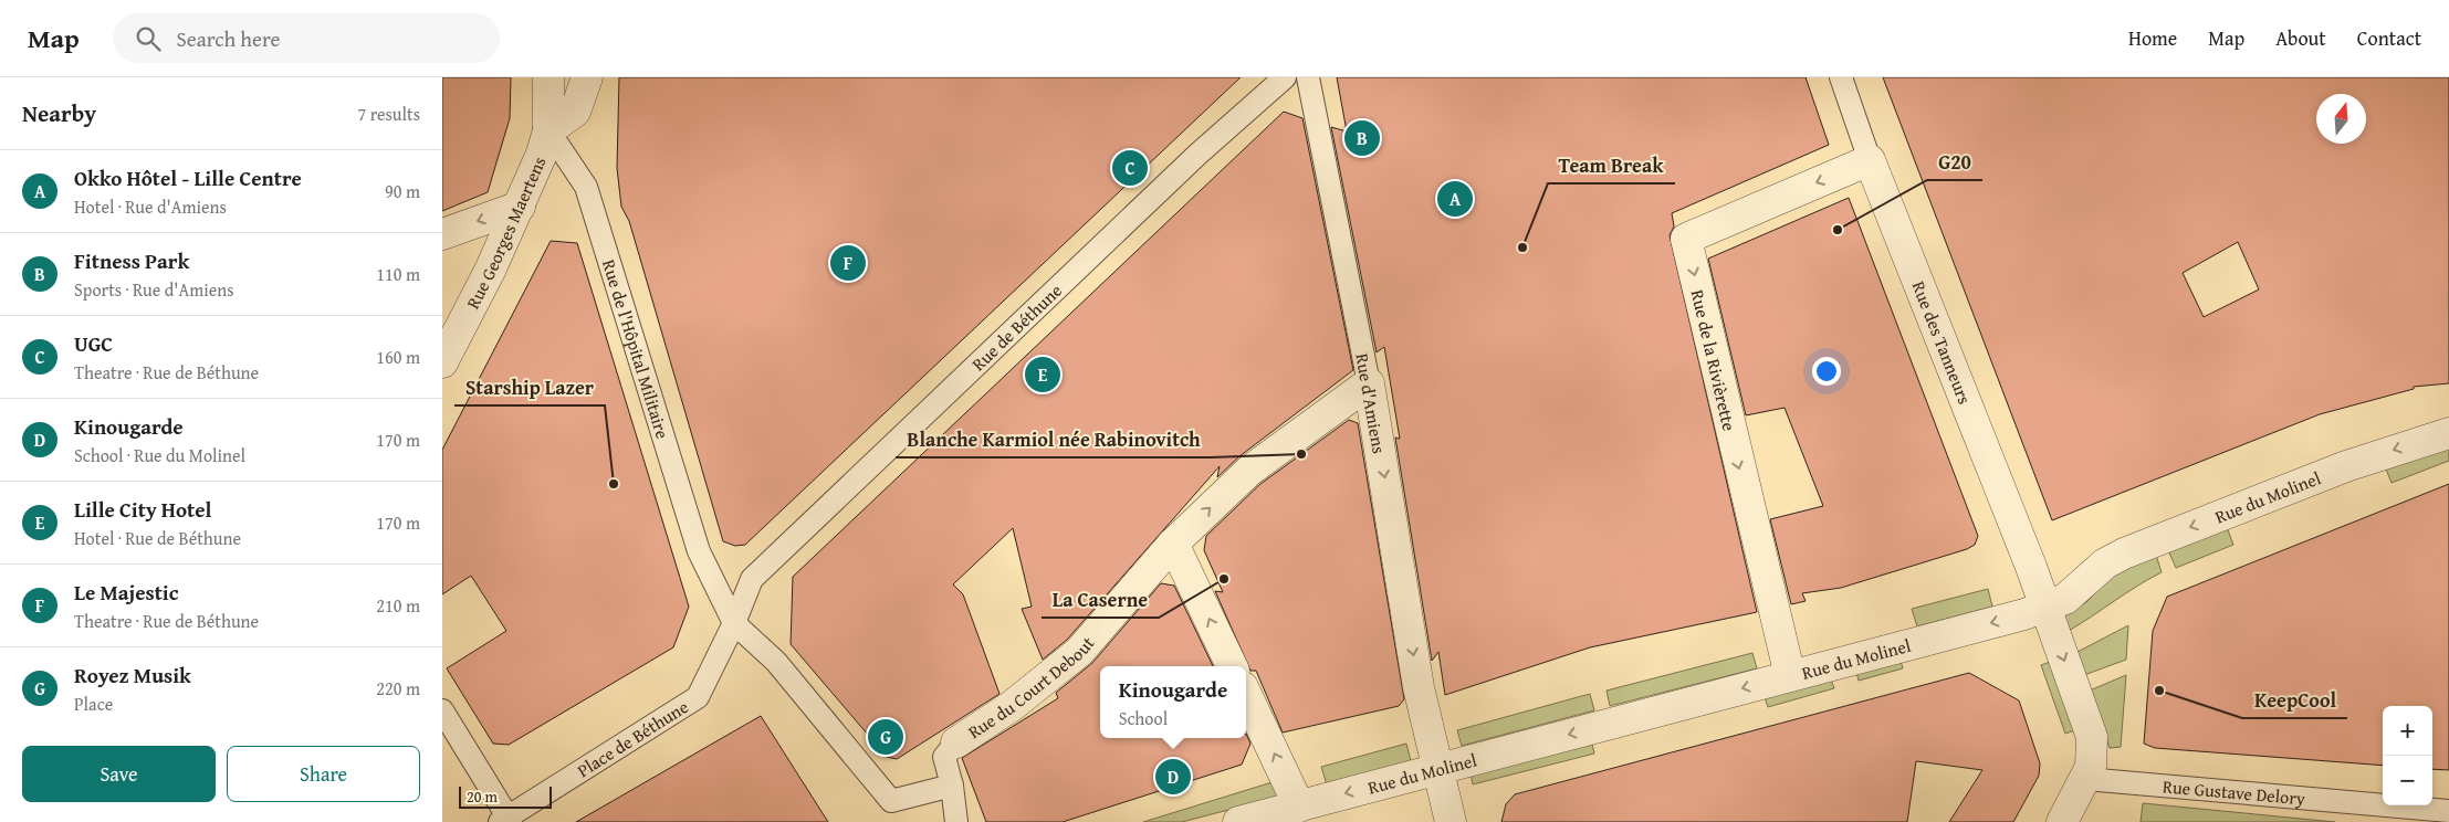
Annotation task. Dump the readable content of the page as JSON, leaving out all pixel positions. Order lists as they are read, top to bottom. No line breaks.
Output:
{"streets":{"street":["Rue Georges Maertens","Rue de Béthune","Rue des Tanneurs","Rue de l'Hôpital Militaire","Rue de la Rivièrette","Rue d'Amiens","Rue du Molinel","Rue du Court Debout","Place de Béthune","Rue Gustave Delory"]},"crossings":[["Rue Georges Maertens","Rue de l'Hôpital Militaire"],["Rue de Béthune","Place de Béthune"],["Rue des Tanneurs","Rue de la Rivièrette"],["Rue des Tanneurs","Rue du Molinel"],["Rue des Tanneurs","Rue Gustave Delory"],["Rue de l'Hôpital Militaire","Place de Béthune"],["Rue de la Rivièrette","Rue du Molinel"],["Rue d'Amiens","Rue du Molinel"],["Rue d'Amiens","Rue du Court Debout"]],"one_way":["Rue de la Rivièrette","Rue du Molinel","Rue du Court Debout"],"places":["G20","Team Break","Blanche Karmiol née Rabinovitch","Starship Lazer","La Caserne","KeepCool"],"scale_bar":"20 m","north":"top","page":{"header":"Map","search":"Search here","nav":["Home","Map","About","Contact"],"heading":["Nearby","7 results"],"pins":["B","C","A","F","E","G","D"],"list":[{"mark":"A","name":"Okko Hôtel - Lille Centre","note":"Hotel · Rue d'Amiens","value":"90 m"},{"mark":"B","name":"Fitness Park","note":"Sports · Rue d'Amiens","value":"110 m"},{"mark":"C","name":"UGC","note":"Theatre · Rue de Béthune","value":"160 m"},{"mark":"D","name":"Kinougarde","note":"School · Rue du Molinel","value":"170 m"},{"mark":"E","name":"Lille City Hotel","note":"Hotel · Rue de Béthune","value":"170 m"},{"mark":"F","name":"Le Majestic","note":"Theatre · Rue de Béthune","value":"210 m"},{"mark":"G","name":"Royez Musik","note":"Place","value":"220 m"}],"popup":["Kinougarde","School"],"map_buttons":["+","−"],"buttons":["Save","Share"],"scale":"20 m"}}
